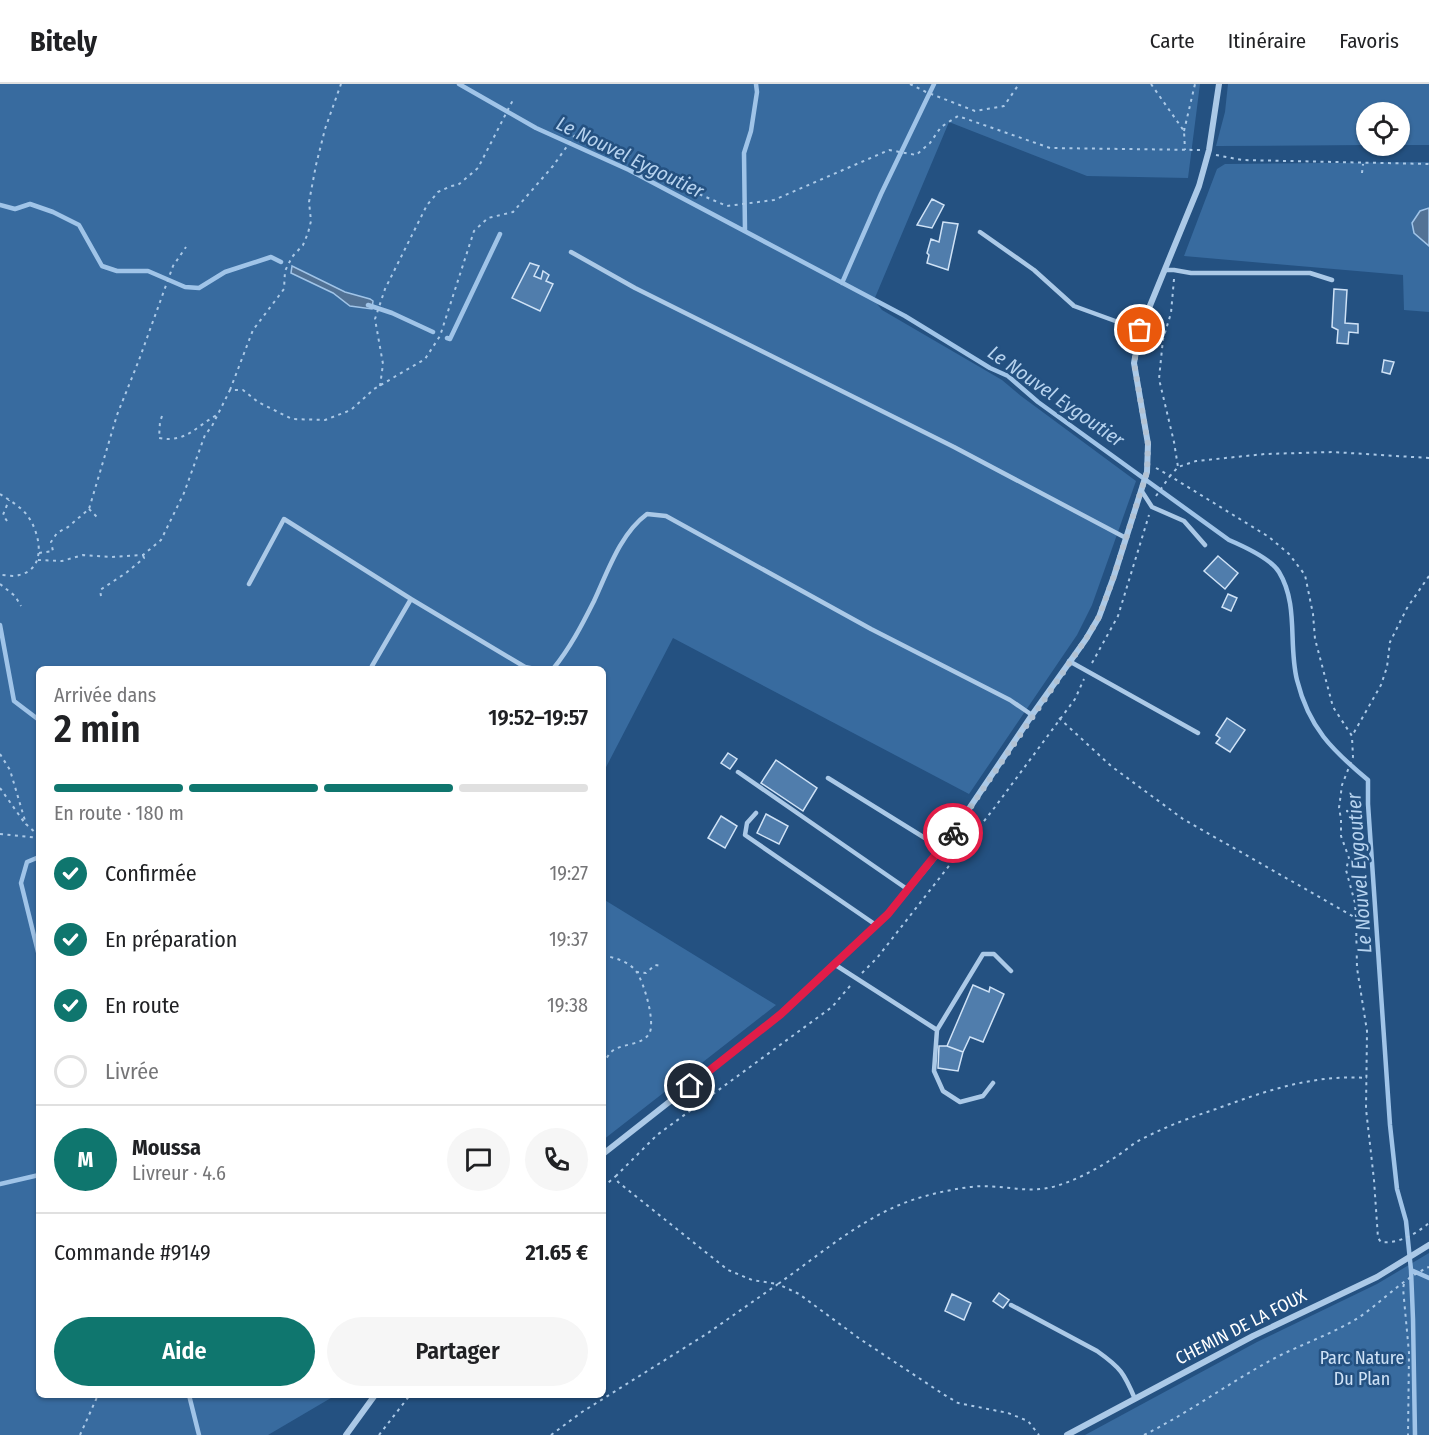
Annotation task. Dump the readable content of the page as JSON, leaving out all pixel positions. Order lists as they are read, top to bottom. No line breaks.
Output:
{"streets":{"street":["CHEMIN DE LA FOUX"]},"water":["Le Nouvel Eygoutier"],"parks":["Parc Nature Du Plan"],"page":{"header":"Bitely","nav":["Carte","Itinéraire","Favoris"],"heading":["2 min","Arrivée dans","19:52–19:57"],"panel":["Moussa","Livreur · 4.6","Commande #9149","21.65 €"],"bar":"En route · 180 m","list":[["Confirmée","19:27"],["En préparation","19:37"],["En route","19:38"],"Livrée"],"round":"M","buttons":["Aide","Partager"]}}
